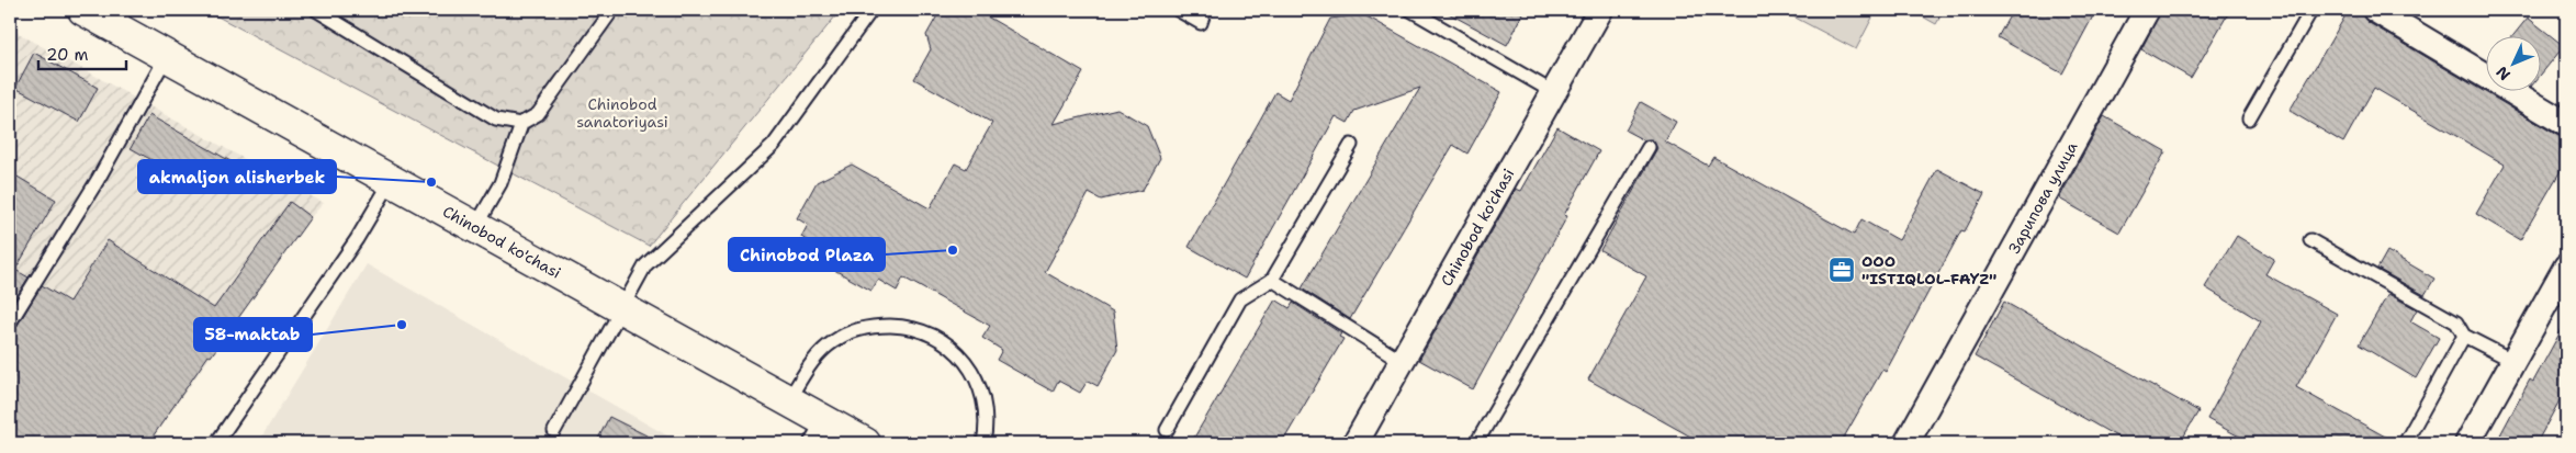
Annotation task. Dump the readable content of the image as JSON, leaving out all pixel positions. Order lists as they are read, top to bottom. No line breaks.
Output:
{"streets":{"main road":["Chinobod ko'chasi"],"street":["Зарипова улица"]},"parks":["Chinobod sanatoriyasi"],"places":{"other":["akmaljon alisherbek","Chinobod Plaza","58-maktab"],"office":["ООО \"ISTIQLOL-FAYZ\""]},"scale_bar":"20 m","north":"bottom left"}
